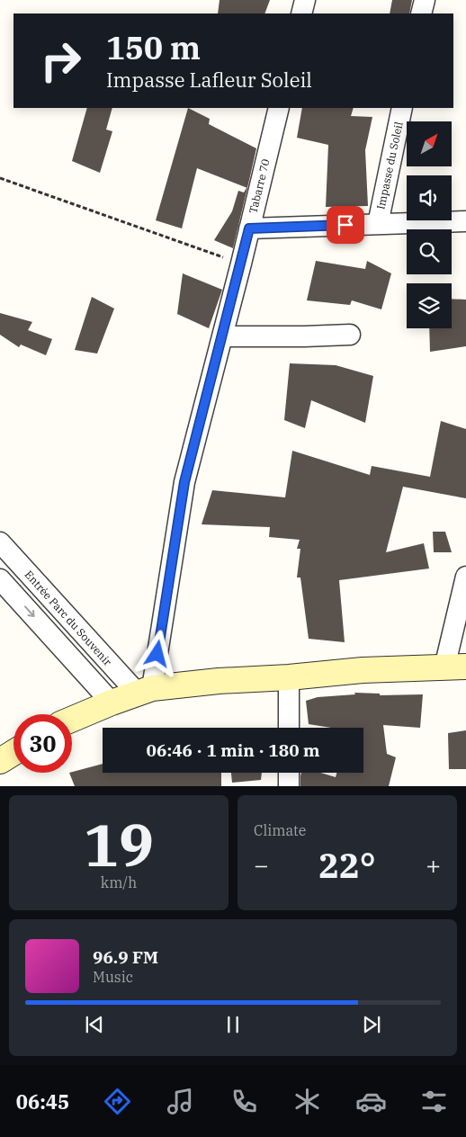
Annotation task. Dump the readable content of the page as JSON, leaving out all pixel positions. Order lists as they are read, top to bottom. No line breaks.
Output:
{"streets":{"street":["Impasse du Soleil","Tabarre 70","Entrée Parc du Souvenir"]},"crossings":[["Tabarre 70","Entrée Parc du Souvenir"]],"north":"top right","page":{"turn":["150 m","Impasse Lafleur Soleil"],"limit":"30","trip":"06:46 · 1 min · 180 m","tile":[["19","km/h"],"Climate"],"heat":["−","22°","+"],"song":["96.9 FM","Music"],"tabs":"06:45"}}
